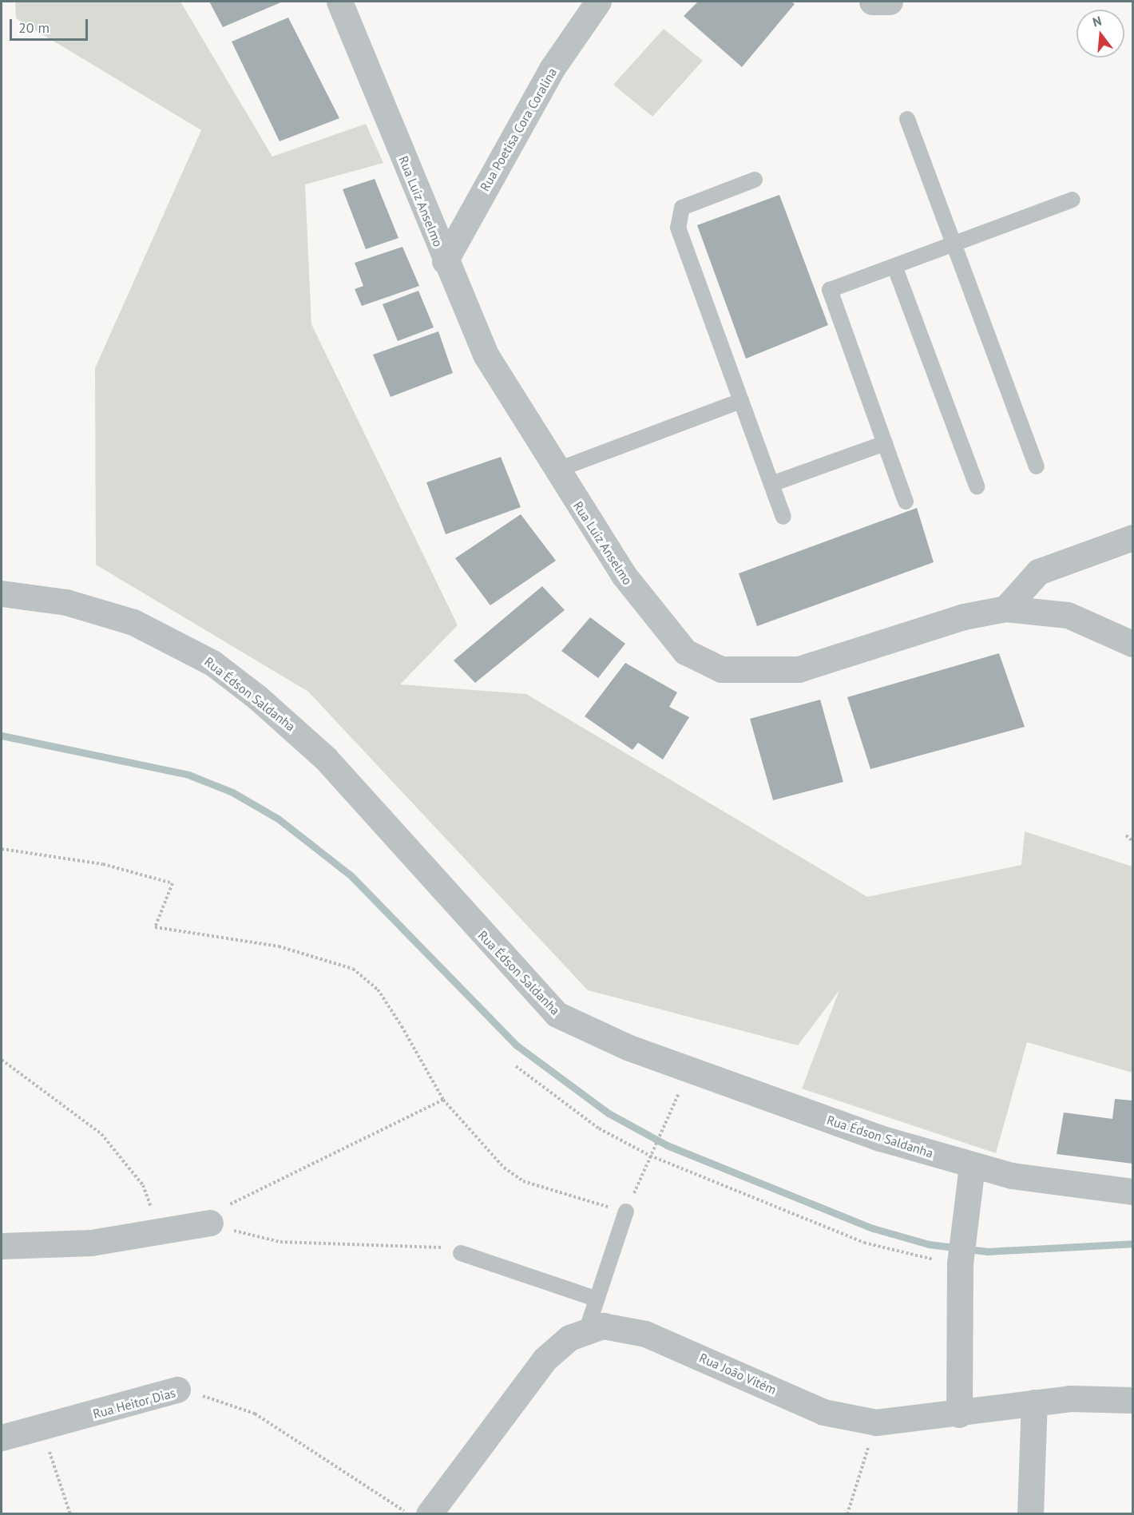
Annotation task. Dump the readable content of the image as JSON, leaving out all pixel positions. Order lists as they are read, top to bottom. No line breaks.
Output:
{"streets":{"street":["Rua Poetisa Cora Coralina","Rua Luiz Anselmo","Rua Édson Saldanha","Rua João Vitém","Rua Heitor Dias"]},"crossings":[["Rua Poetisa Cora Coralina","Rua Luiz Anselmo"]],"scale_bar":"20 m","north":"top"}
